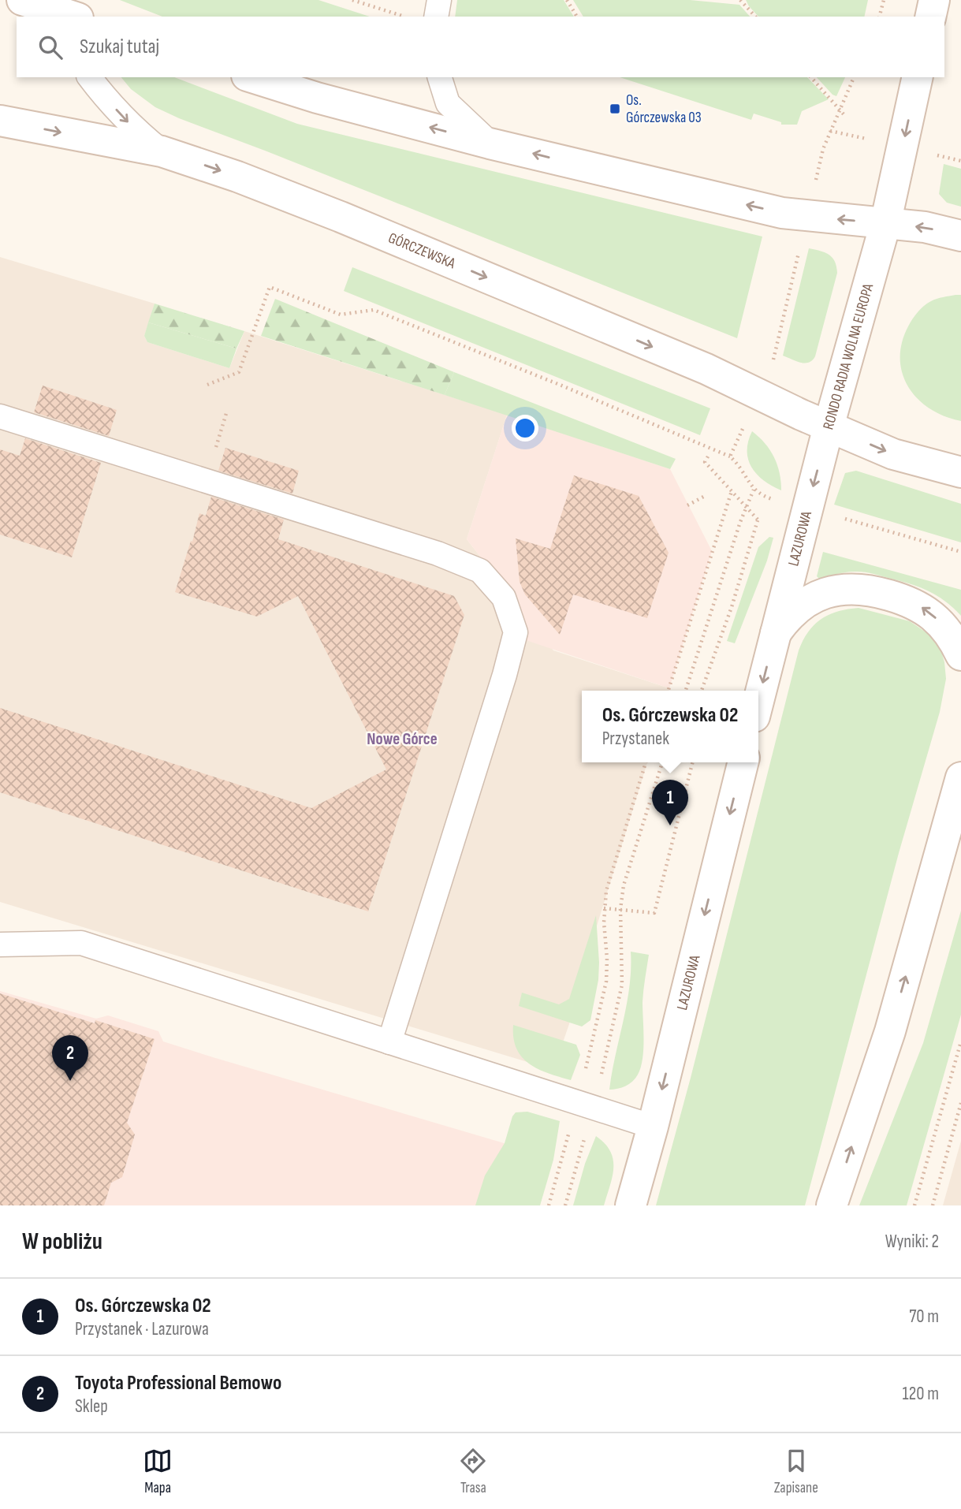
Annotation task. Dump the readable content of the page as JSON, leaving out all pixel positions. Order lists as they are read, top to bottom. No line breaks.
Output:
{"streets":{"main road":["GÓRCZEWSKA","RONDO RADIA WOLNA EUROPA","LAZUROWA"]},"crossings":[["GÓRCZEWSKA","RONDO RADIA WOLNA EUROPA"],["GÓRCZEWSKA","LAZUROWA"],["RONDO RADIA WOLNA EUROPA","LAZUROWA"]],"districts":["Nowe Górce"],"places":{"transit":["Os. Górczewska 03"]},"page":{"search":"Szukaj tutaj","popup":["Os. Górczewska 02","Przystanek"],"pins":["1","2"],"heading":["W pobliżu","Wyniki: 2"],"list":[{"mark":"1","name":"Os. Górczewska 02","note":"Przystanek · Lazurowa","value":"70 m"},{"mark":"2","name":"Toyota Professional Bemowo","note":"Sklep","value":"120 m"}],"nav":["Mapa","Trasa","Zapisane"]}}
